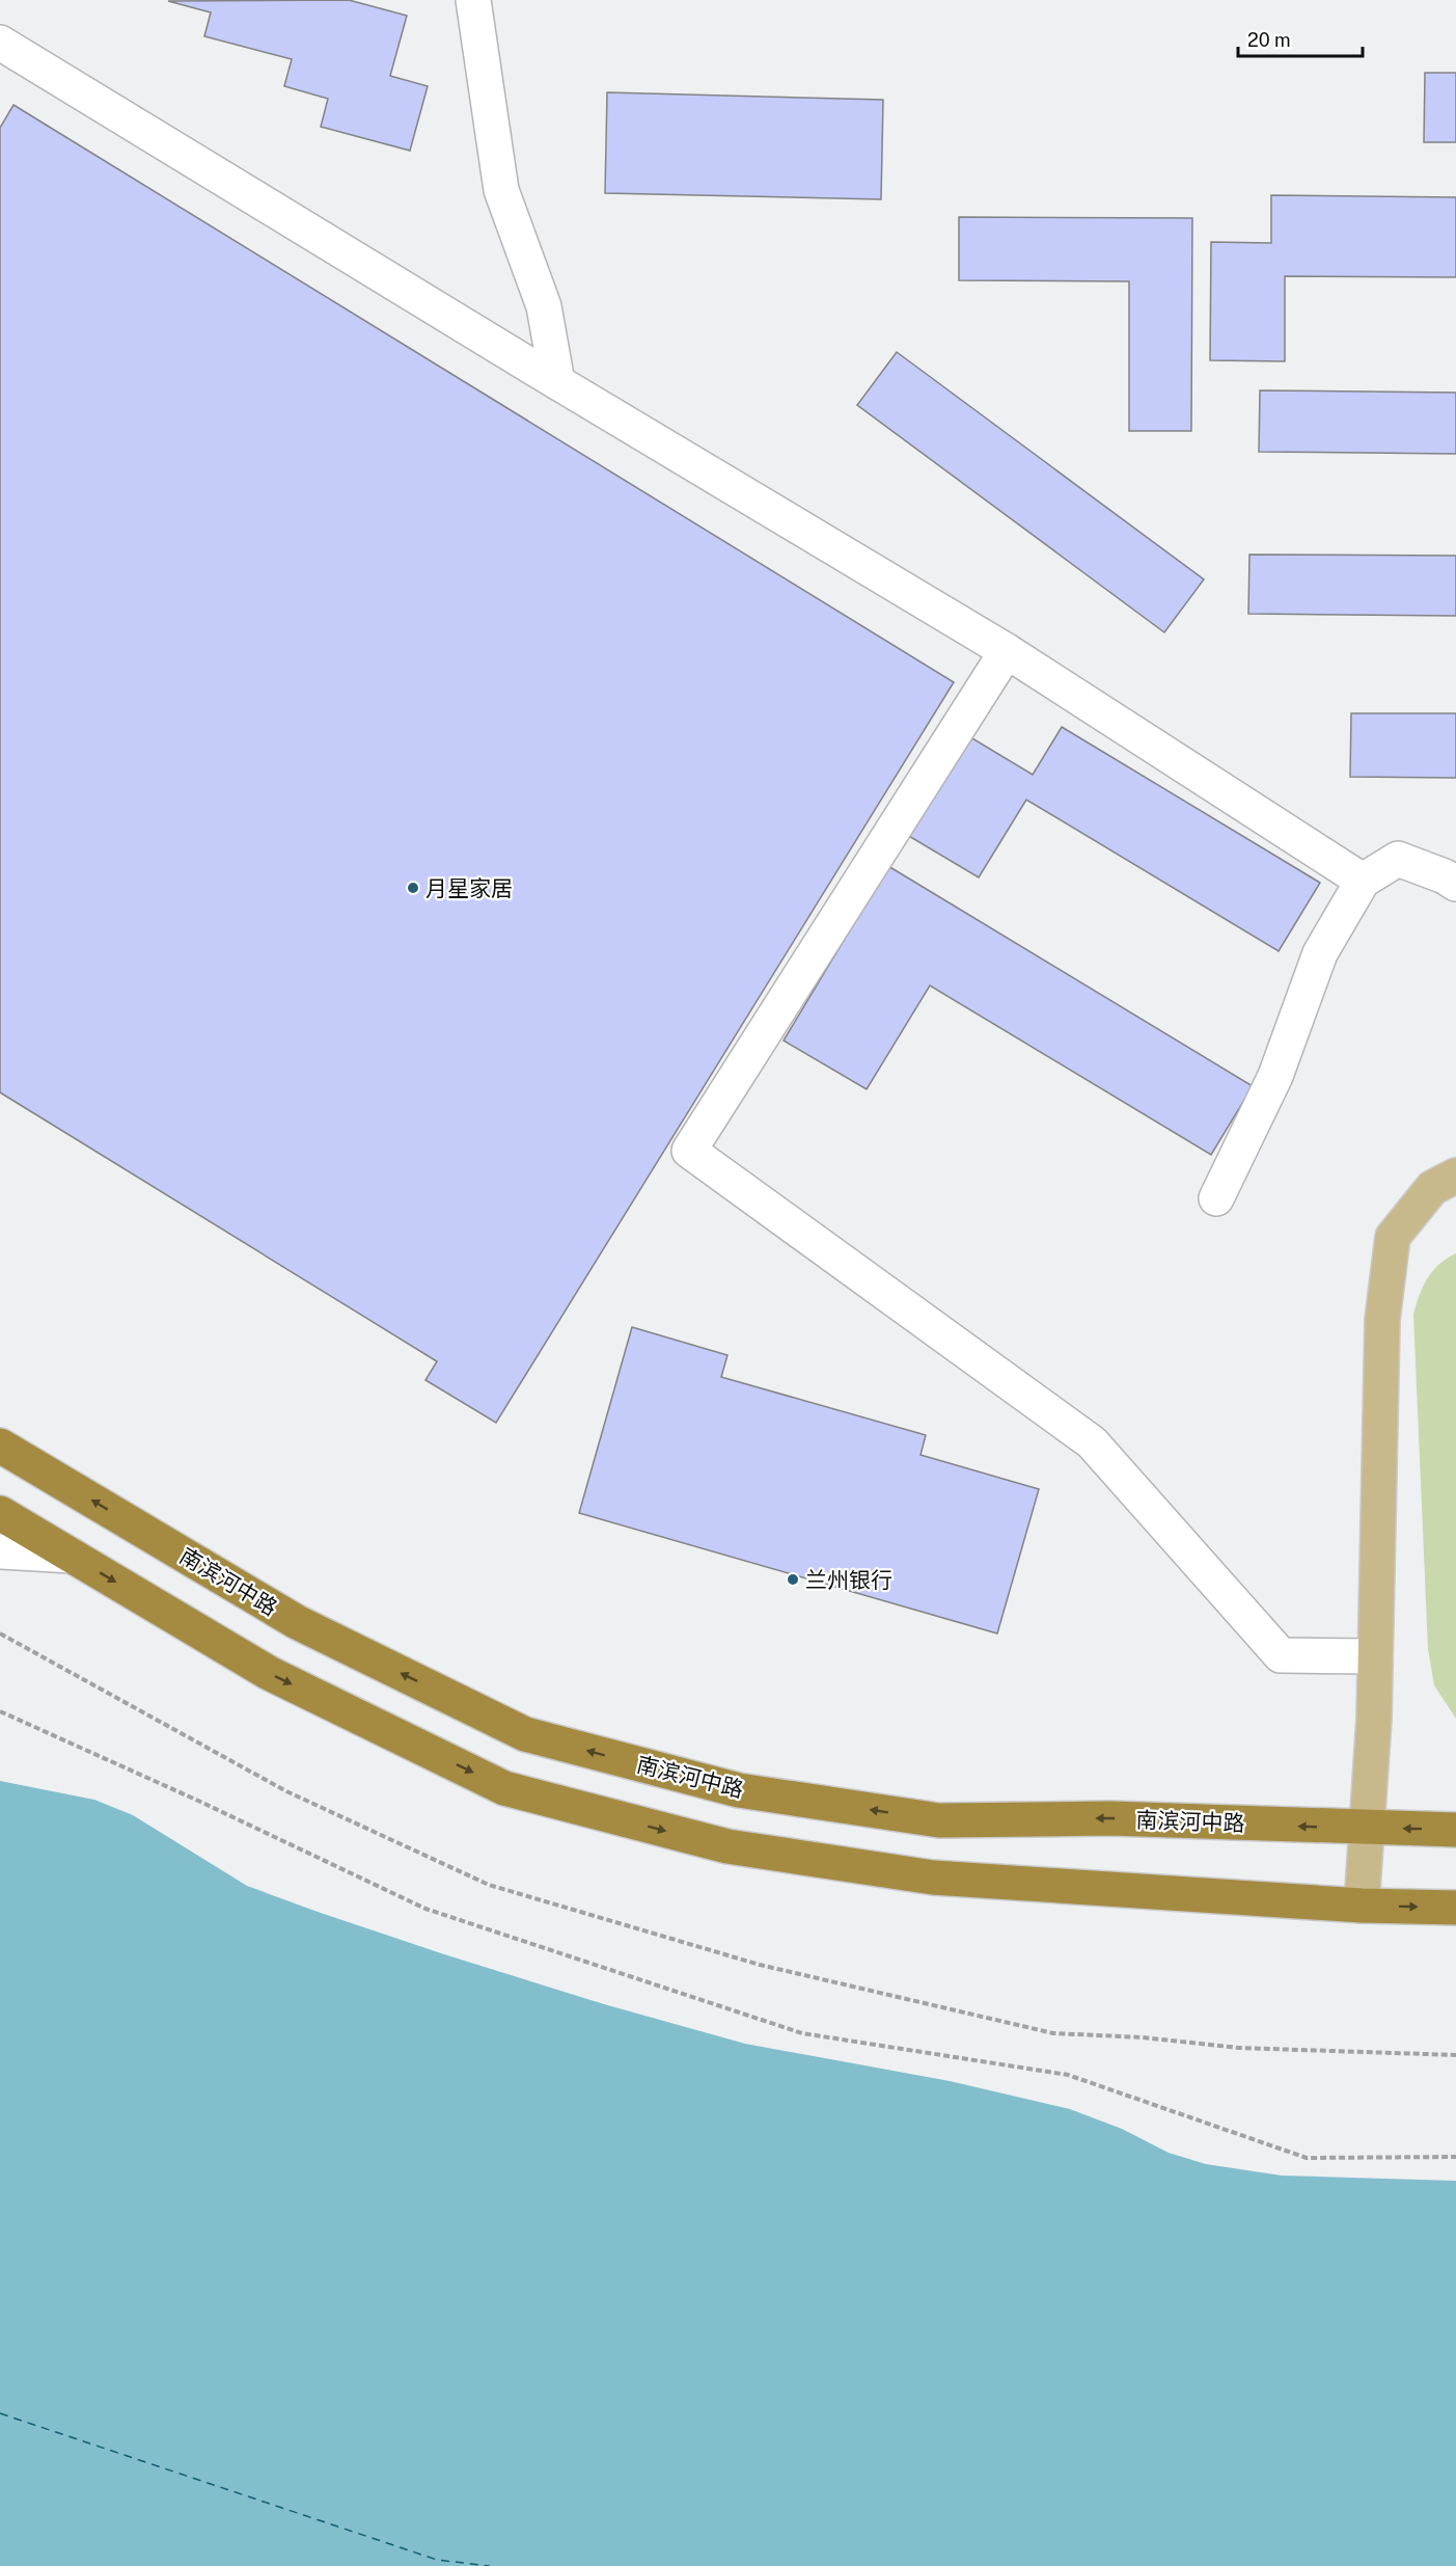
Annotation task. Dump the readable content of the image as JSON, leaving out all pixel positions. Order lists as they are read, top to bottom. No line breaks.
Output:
{"streets":{"highway":["南滨河中路"]},"places":["月星家居","兰州银行"],"scale_bar":"20 m"}
